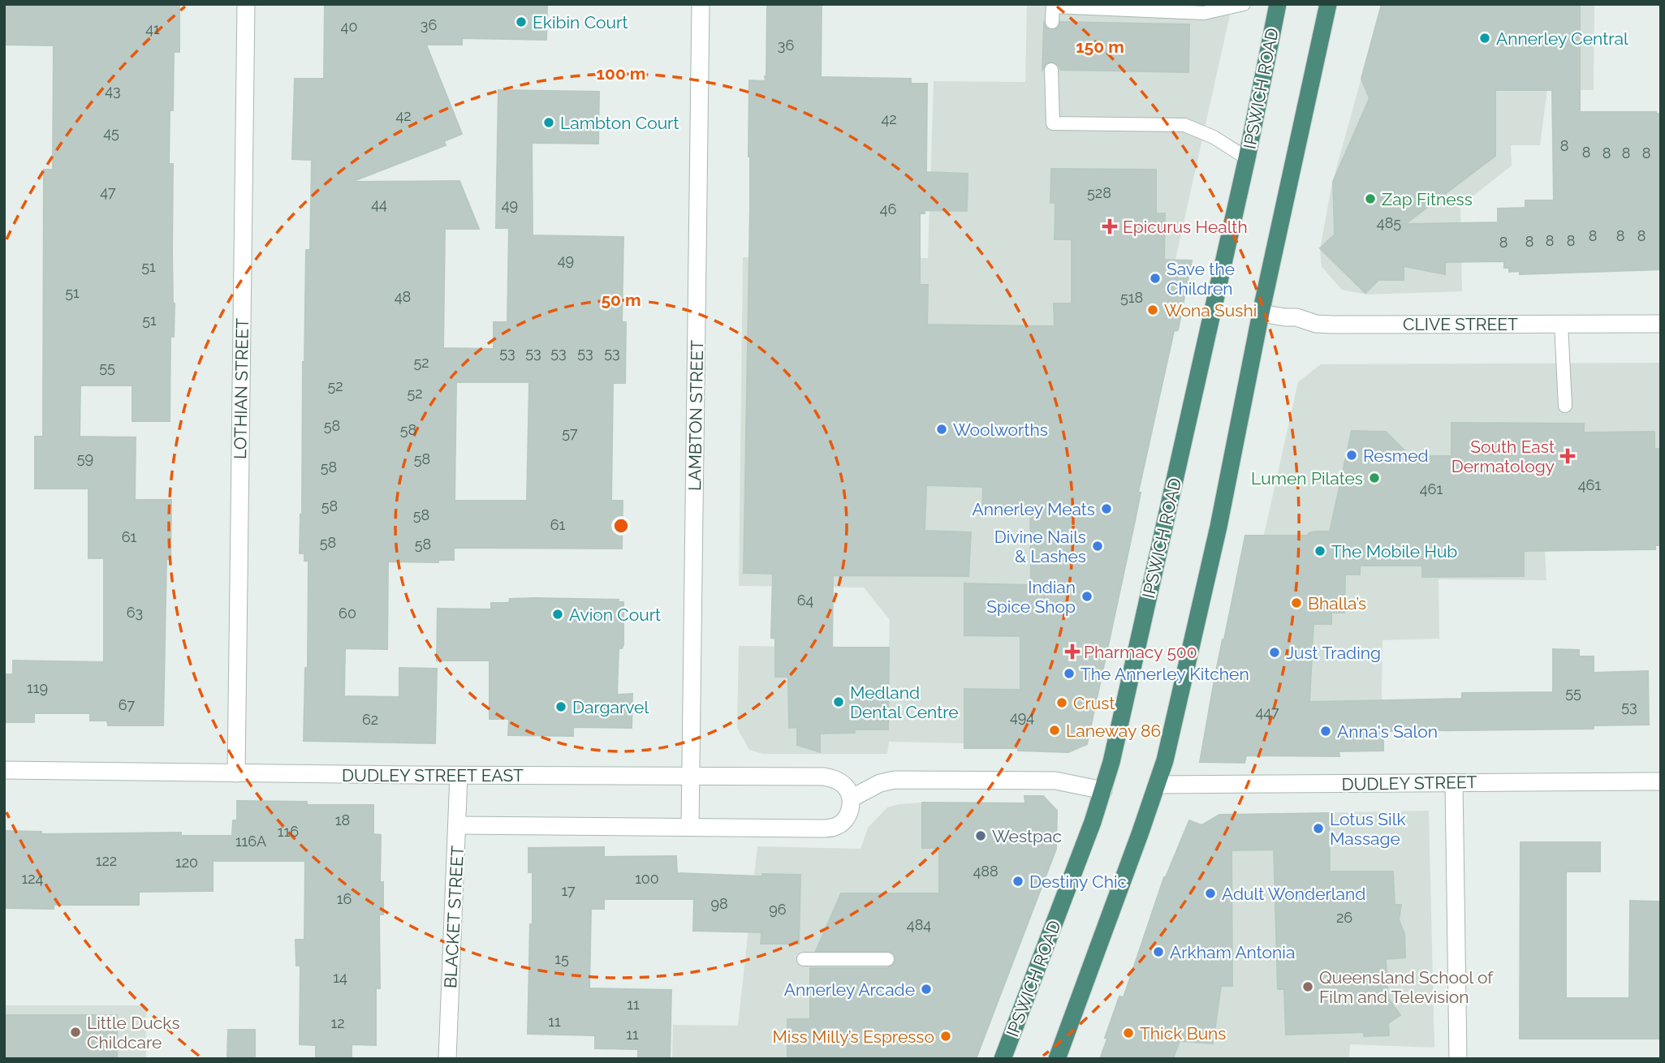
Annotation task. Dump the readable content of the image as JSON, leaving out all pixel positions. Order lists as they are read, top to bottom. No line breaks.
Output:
{"streets":{"highway":["IPSWICH ROAD"],"street":["CLIVE STREET","LOTHIAN STREET","LAMBTON STREET","DUDLEY STREET EAST","DUDLEY STREET","BLACKET STREET"]},"crossings":[["LOTHIAN STREET","DUDLEY STREET EAST"],["LAMBTON STREET","DUDLEY STREET EAST"],["DUDLEY STREET EAST","BLACKET STREET"]],"places":{"other":["Ekibin Court","Annerley Central","Lambton Court","Zap Fitness","Save the Children","Wona Sushi","Woolworths","Resmed","Lumen Pilates","Annerley Meats","Divine Nails & Lashes","The Mobile Hub","Indian Spice Shop","Bhalla’s","Avion Court","Just Trading","The Annerley Kitchen","Medland Dental Centre","Crust","Dargarvel","Laneway 86","Anna's Salon","Lotus Silk Massage","Westpac","Destiny Chic","Adult Wonderland","Arkham Antonia","Queensland School of Film and Television","Annerley Arcade","Little Ducks Childcare","Thick Buns","Miss Milly’s Espresso"],"health":["Epicurus Health","South East Dermatology","Pharmacy 500"]},"house_numbers":["36","40","41","36","43","42","42","45","8","8","8","8","8","47","528","44","49","46","485","8","8","8","8","8","8","8","49","51","51","48","518","51","53","53","53","53","53","52","55","52","52","58","58","57","59","58","58","461","461","58","58","61","61","58","58","64","63","60","119","55","67","53","447","494","62","18","116","116A","122","120","488","124","100","17","16","98","96","26","484","15","14","11","11","12","11"],"rings":["150 m","100 m","50 m"]}
